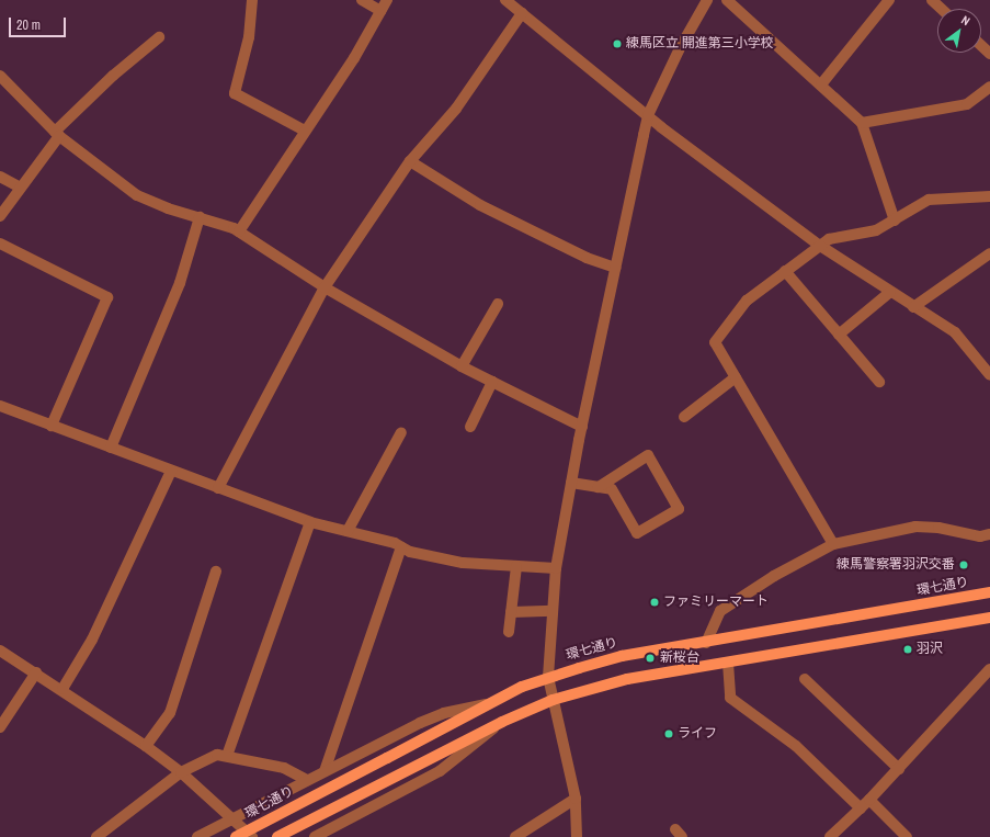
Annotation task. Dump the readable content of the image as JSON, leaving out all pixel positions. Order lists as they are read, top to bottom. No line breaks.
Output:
{"streets":{"main road":["環七通り"]},"places":["練馬区立 開進第三小学校","練馬警察署羽沢交番","ファミリーマート","羽沢","新桜台","ライフ"],"scale_bar":"20 m","north":"top right"}
